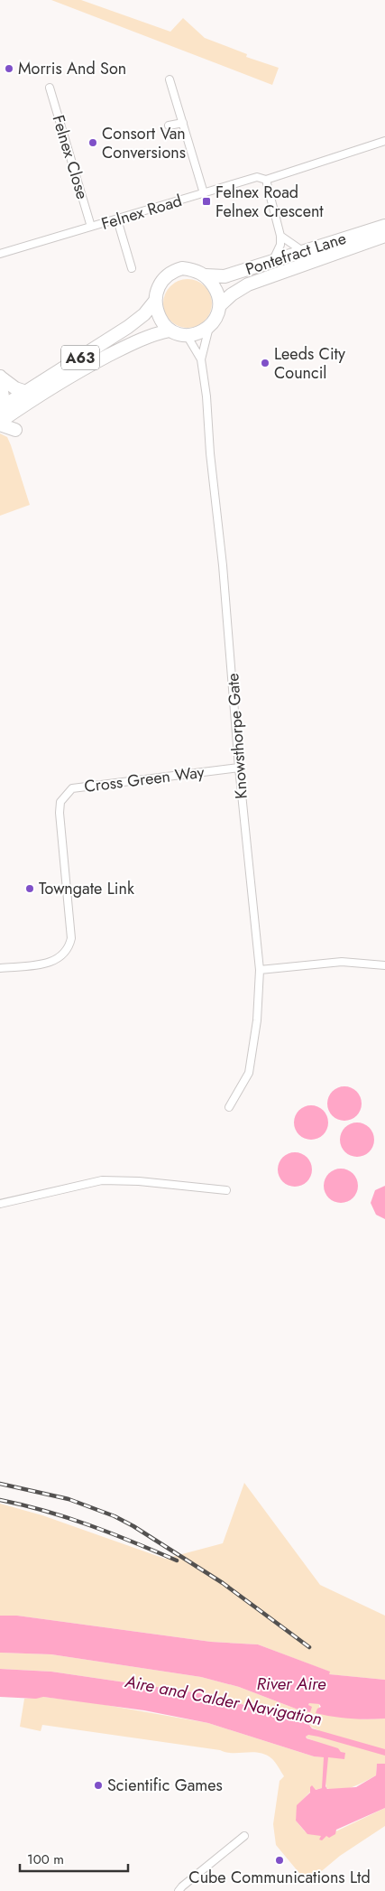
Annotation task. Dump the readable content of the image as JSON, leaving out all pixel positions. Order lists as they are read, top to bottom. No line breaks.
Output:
{"streets":{"highway":["Pontefract Lane","A63"],"street":["Felnex Close","Felnex Road","Knowsthorpe Gate","Cross Green Way"]},"crossings":[["Felnex Close","Felnex Road"],["Pontefract Lane","A63"],["Pontefract Lane","Knowsthorpe Gate"],["A63","Knowsthorpe Gate"],["Knowsthorpe Gate","Cross Green Way"]],"water":["River Aire","Aire and Calder Navigation"],"places":{"other":["Morris And Son","Consort Van Conversions","Leeds City Council","Towngate Link","Scientific Games","Cube Communications Ltd"],"transit":["Felnex Road Felnex Crescent"]},"scale_bar":"100 m"}
